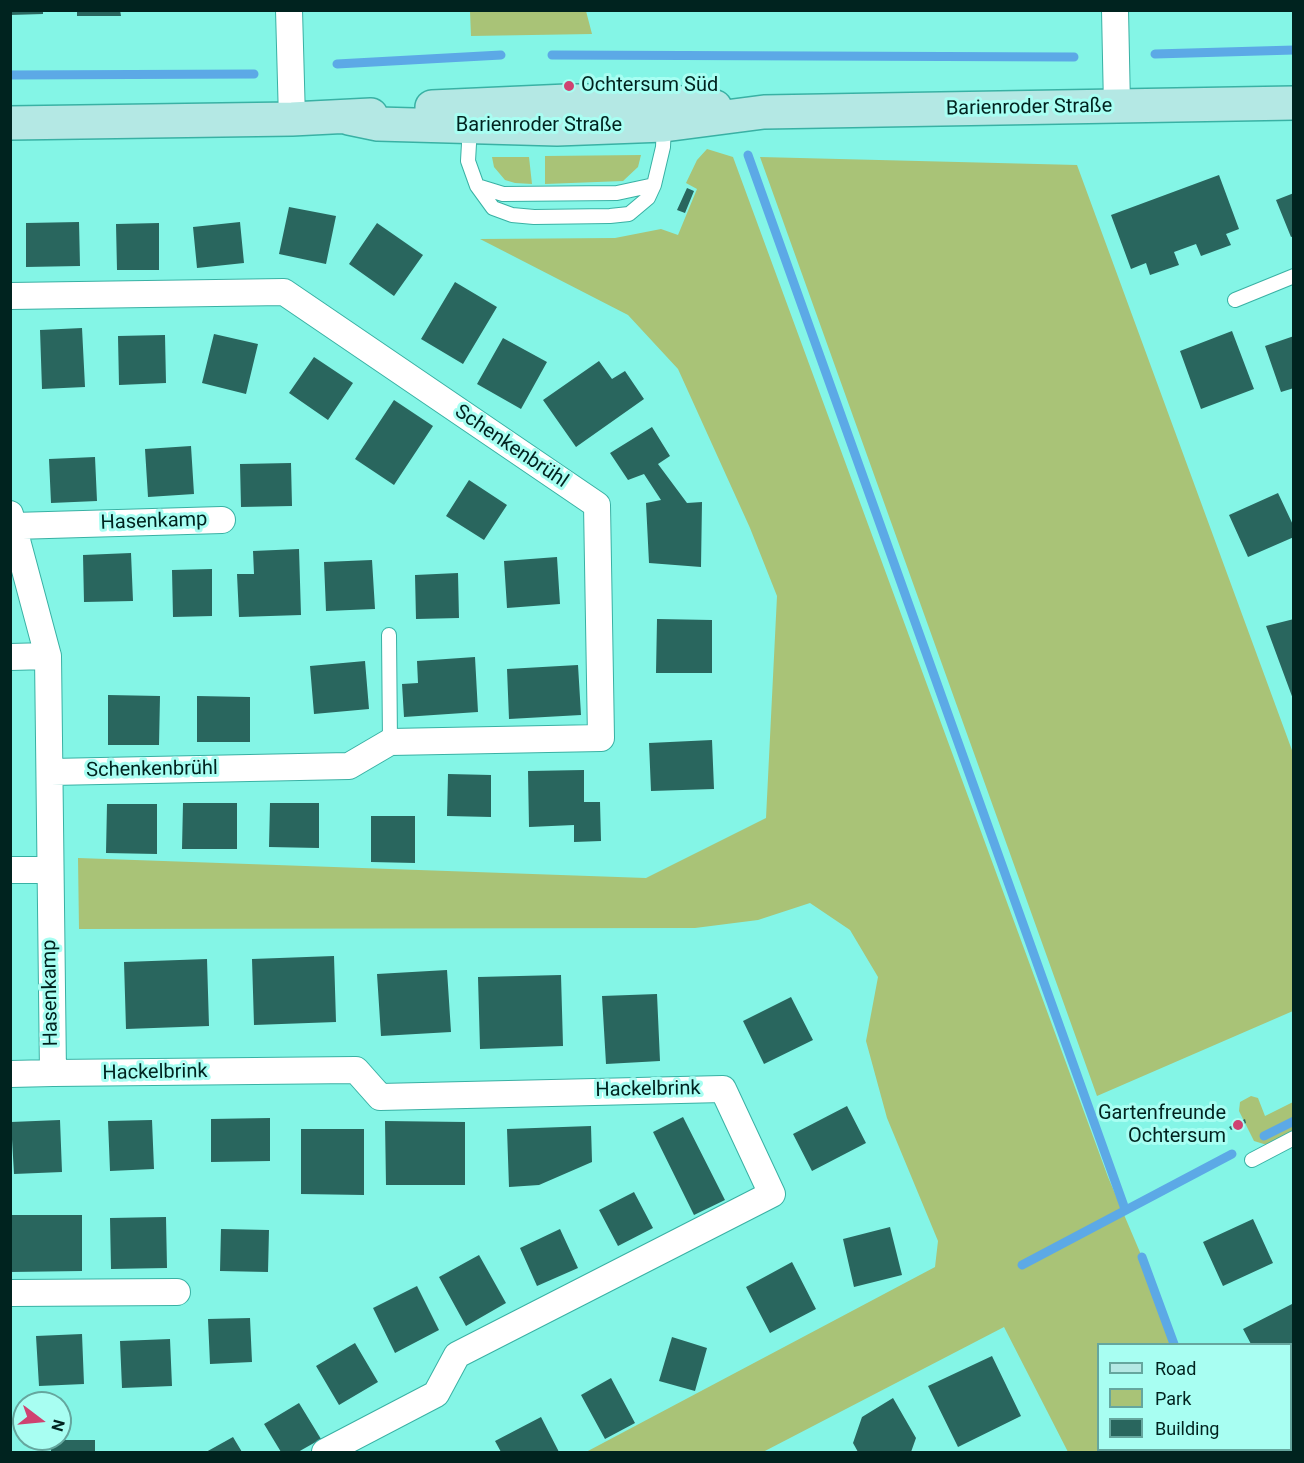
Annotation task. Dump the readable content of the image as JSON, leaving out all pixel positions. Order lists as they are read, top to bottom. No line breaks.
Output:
{"streets":{"main road":["Barienroder Straße"],"street":["Schenkenbrühl","Hasenkamp","Hackelbrink"]},"crossings":[["Schenkenbrühl","Hasenkamp"],["Hasenkamp","Hackelbrink"]],"places":["Ochtersum Süd","Gartenfreunde Ochtersum"],"legend":["Road","Park","Building"],"north":"right"}
